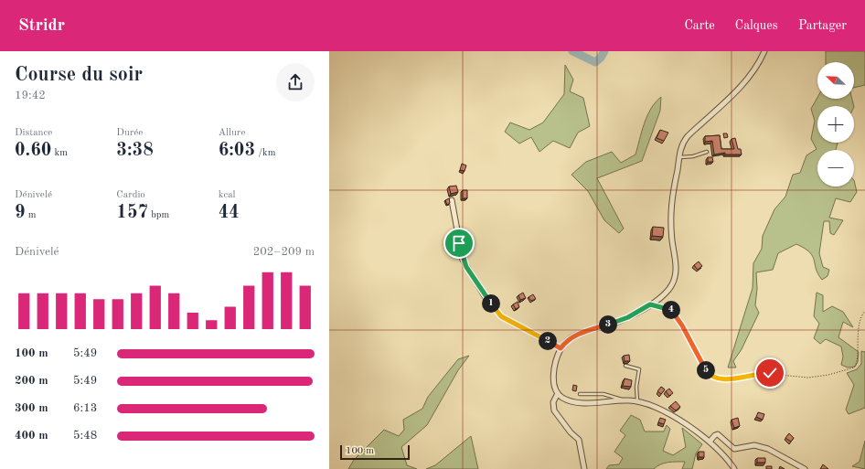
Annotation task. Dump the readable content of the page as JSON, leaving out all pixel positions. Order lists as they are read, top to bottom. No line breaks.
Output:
{"scale_bar":"100 m","north":"top left","page":{"header":"Stridr","nav":["Carte","Calques","Partager"],"heading":["Course du soir","19:42"],"map_buttons":["+","−"],"stats":[["Distance","0.60 km"],["Durée","3:38"],["Allure","6:03 /km"],["Dénivelé","9 m"],["Cardio","157 bpm"],["kcal","44"]],"chart":["Dénivelé","202–209 m"],"pins":["1","4","3","2","5"],"list":[{"name":"100 m","note":"5:49"},{"name":"200 m","note":"5:49"},{"name":"300 m","note":"6:13"},{"name":"400 m","note":"5:48"}],"scale":"100 m"}}
